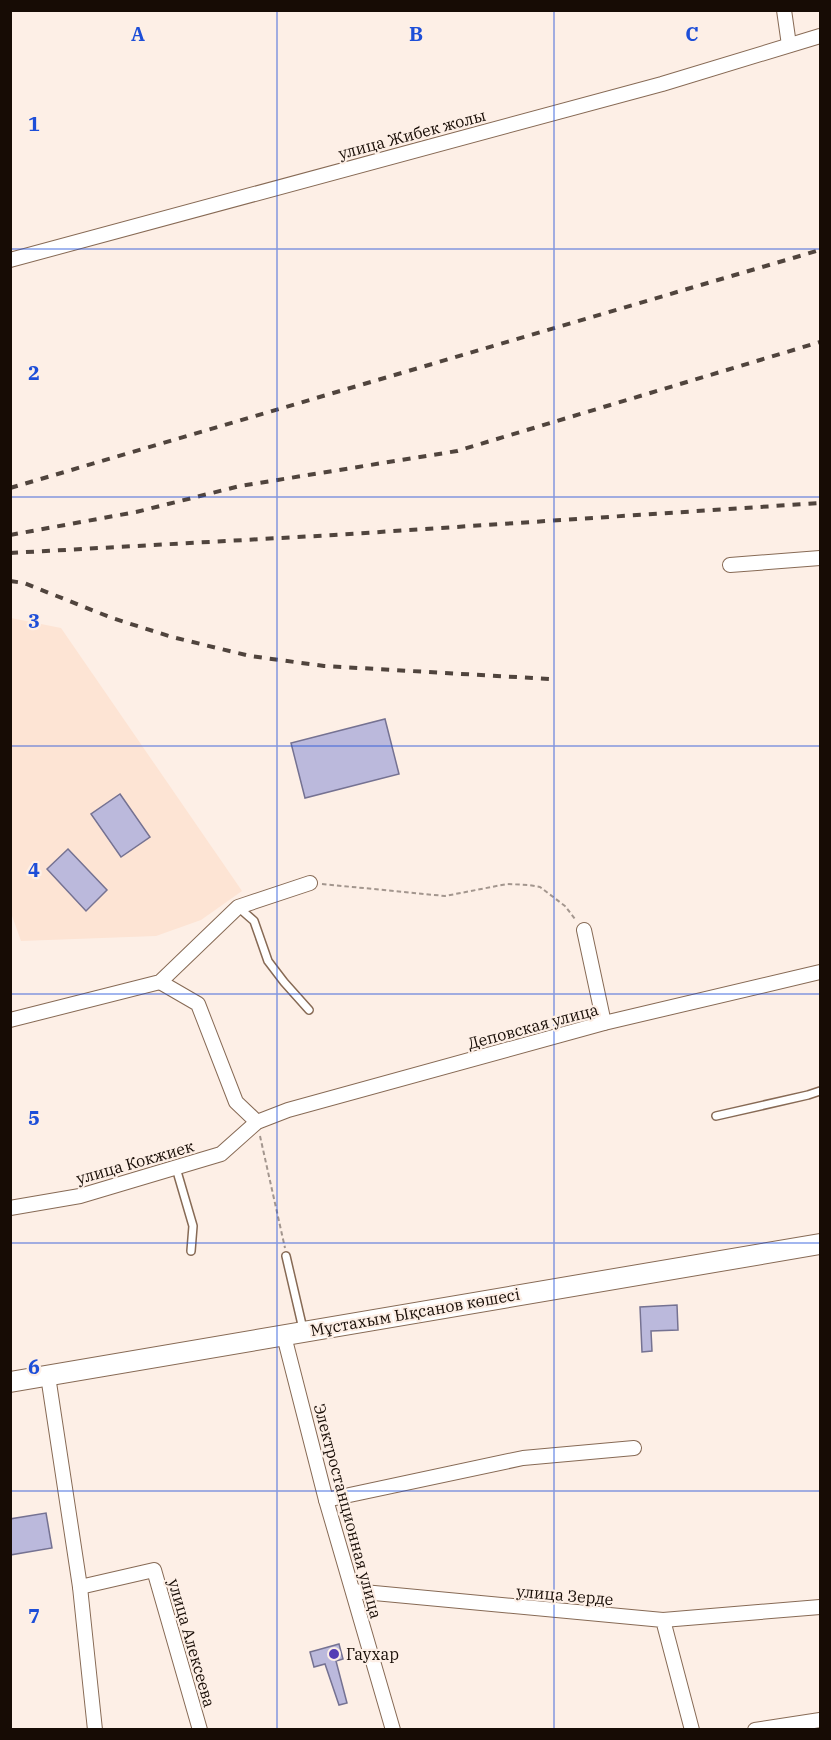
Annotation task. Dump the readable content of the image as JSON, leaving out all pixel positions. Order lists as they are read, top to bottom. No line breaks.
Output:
{"streets":{"main road":["Мұстахым Ықсанов көшесі"],"street":["улица Жибек жолы","Деповская улица","улица Кокжиек","Электростанционная улица","улица Зерде","улица Алексеева"]},"crossings":[["Деповская улица","улица Кокжиек"],["Мұстахым Ықсанов көшесі","Электростанционная улица"],["Электростанционная улица","улица Зерде"]],"places":["Гаухар"],"grid":{"columns":["A","B","C"],"rows":["1","2","3","4","5","6","7"]}}
